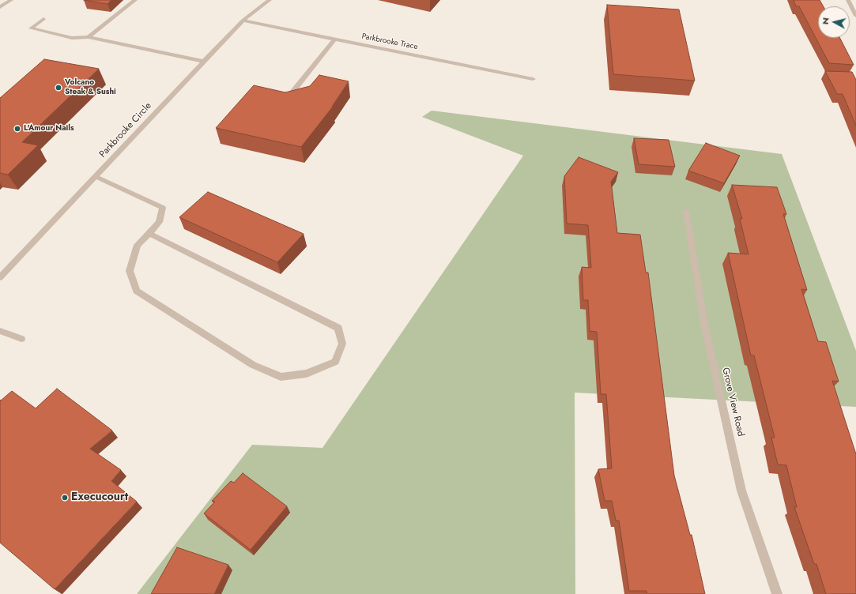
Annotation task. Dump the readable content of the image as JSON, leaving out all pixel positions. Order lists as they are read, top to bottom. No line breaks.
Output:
{"streets":{"street":["Parkbrooke Trace","Parkbrooke Circle","Grove View Road"]},"crossings":[["Parkbrooke Trace","Parkbrooke Circle"]],"places":["Volcano Steak & Sushi","L'Amour Nails","Execucourt"],"north":"left"}
